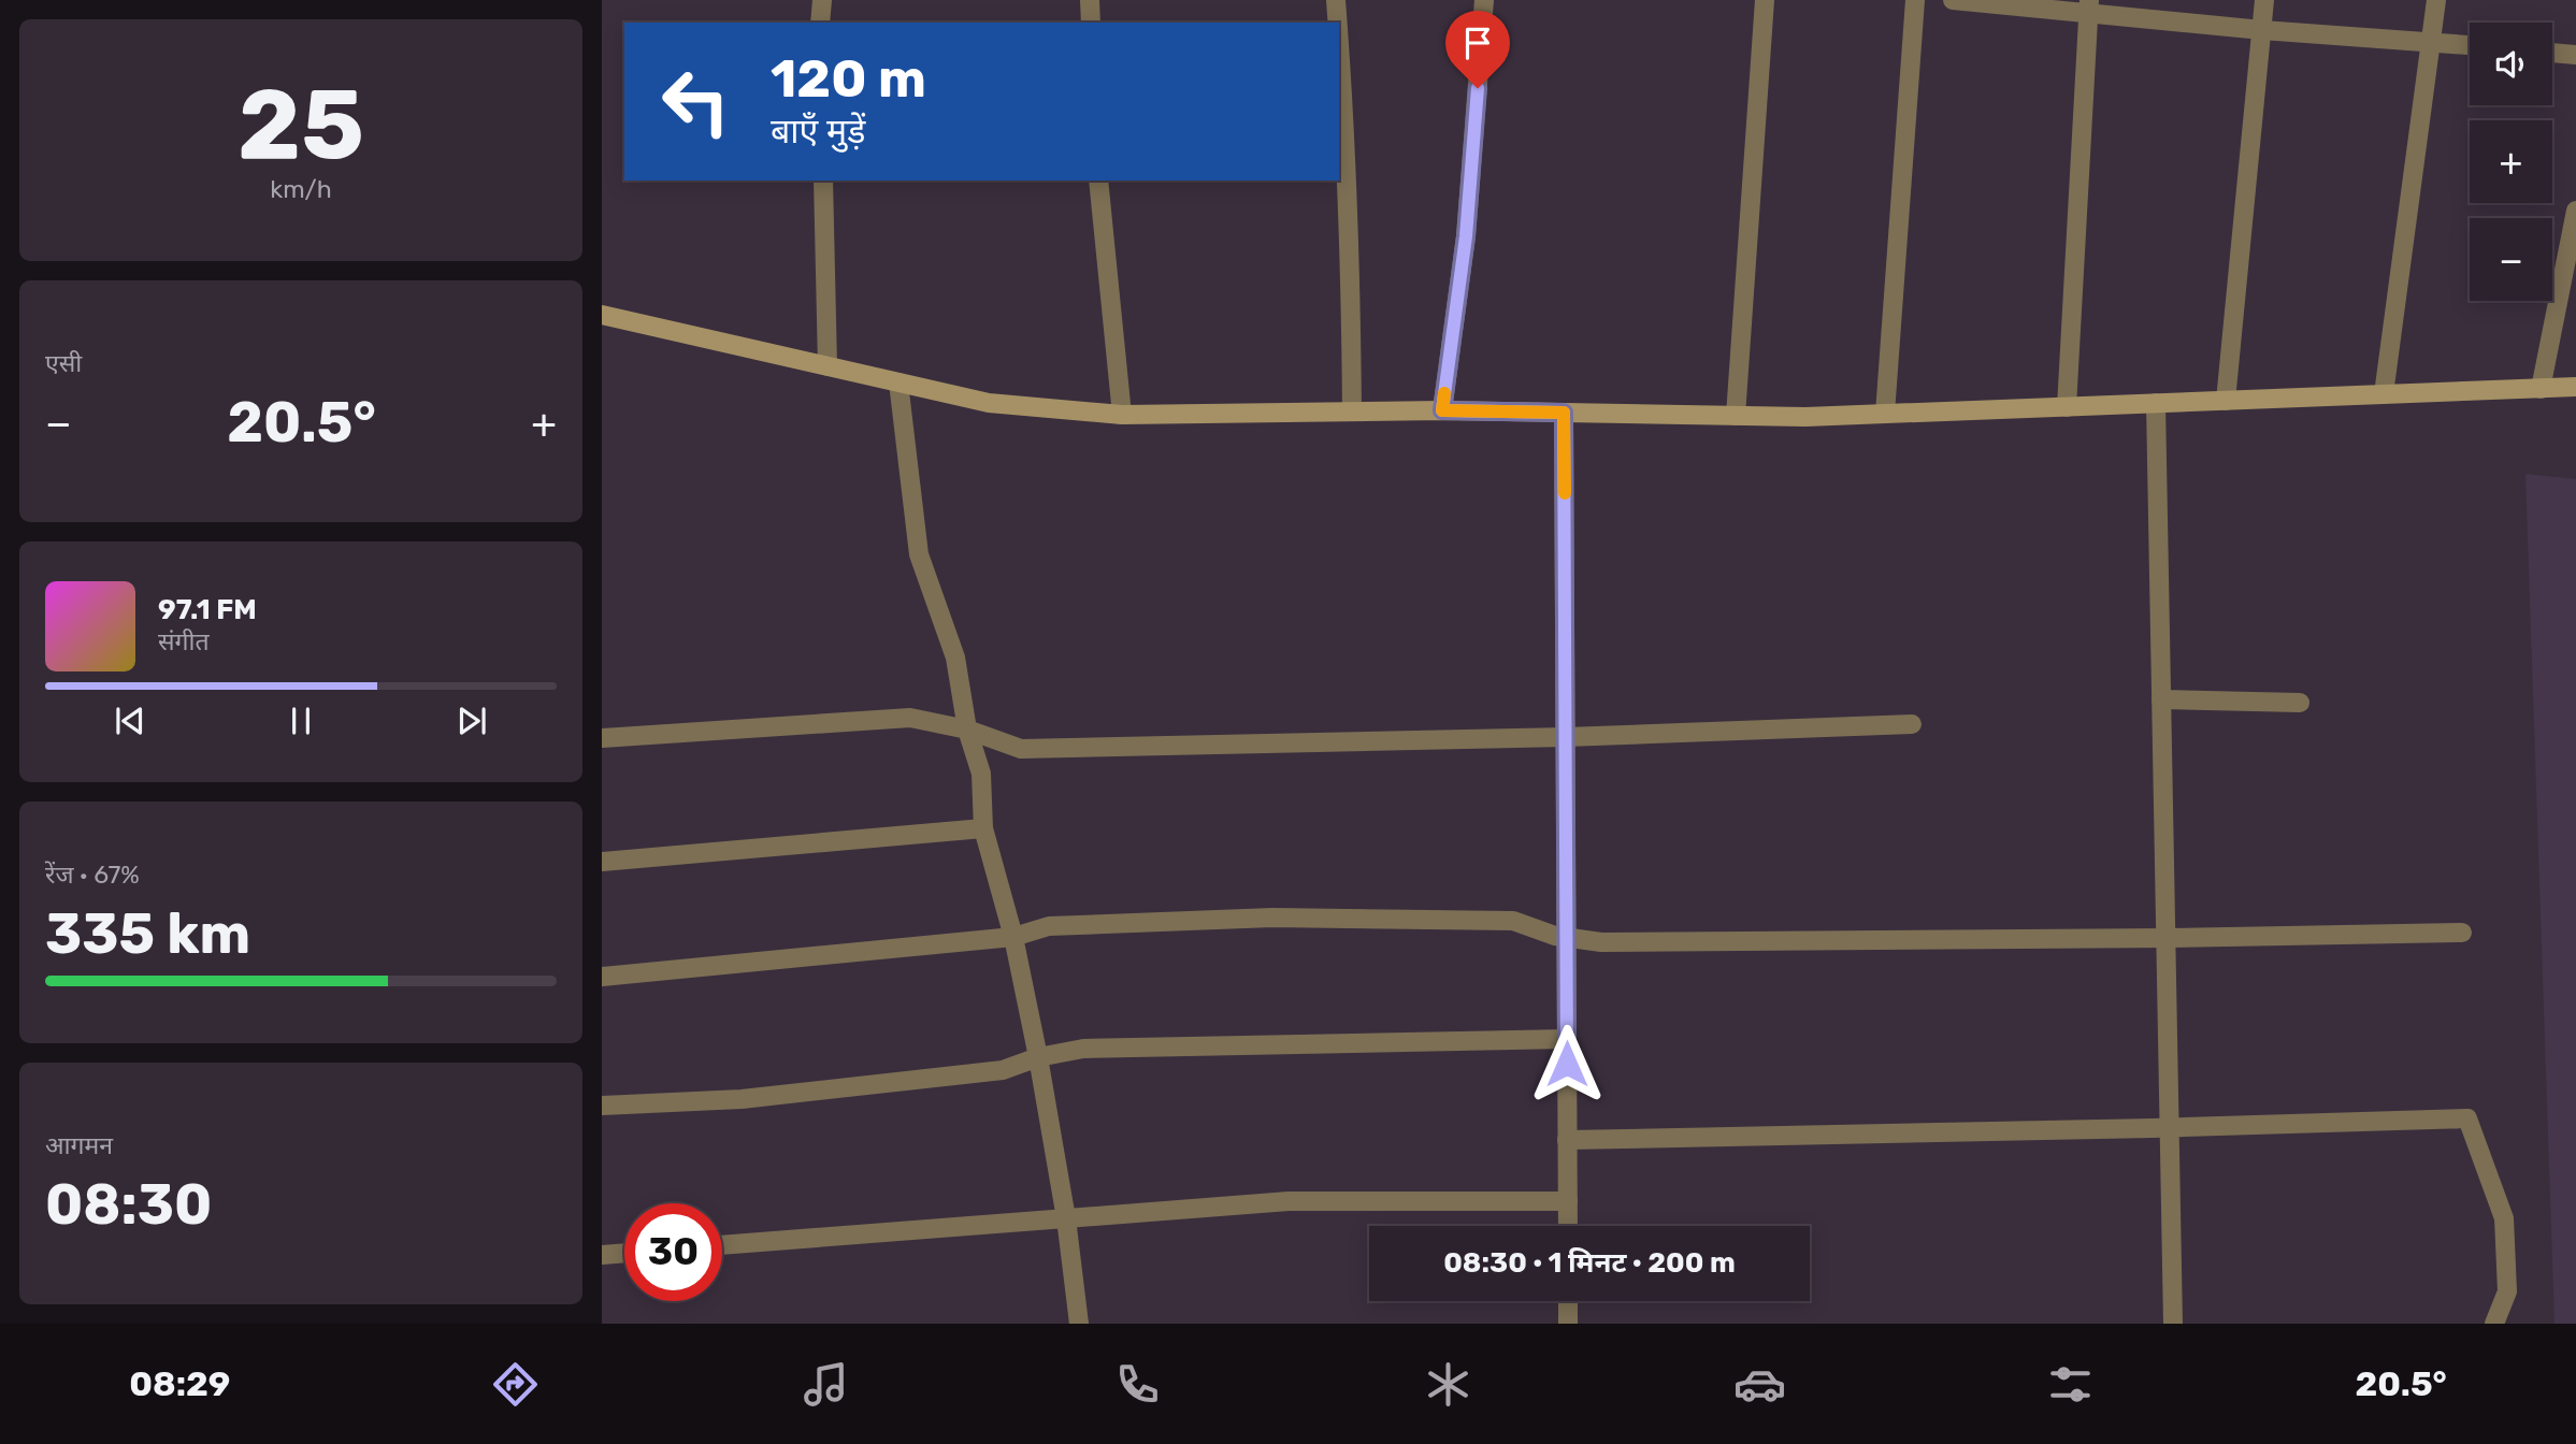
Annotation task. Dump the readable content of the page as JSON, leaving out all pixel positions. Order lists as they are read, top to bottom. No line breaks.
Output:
{"page":{"tile":[["25","km/h"],"एसी",["रेंज · 67%","335 km"],["आगमन","08:30"]],"map_buttons":["+","−"],"turn":["120 m","बाएँ मुड़ें"],"heat":["−","20.5°","+"],"song":["97.1 FM","संगीत"],"limit":"30","trip":"08:30 · 1 मिनट · 200 m","tabs":["08:29","20.5°"]}}
